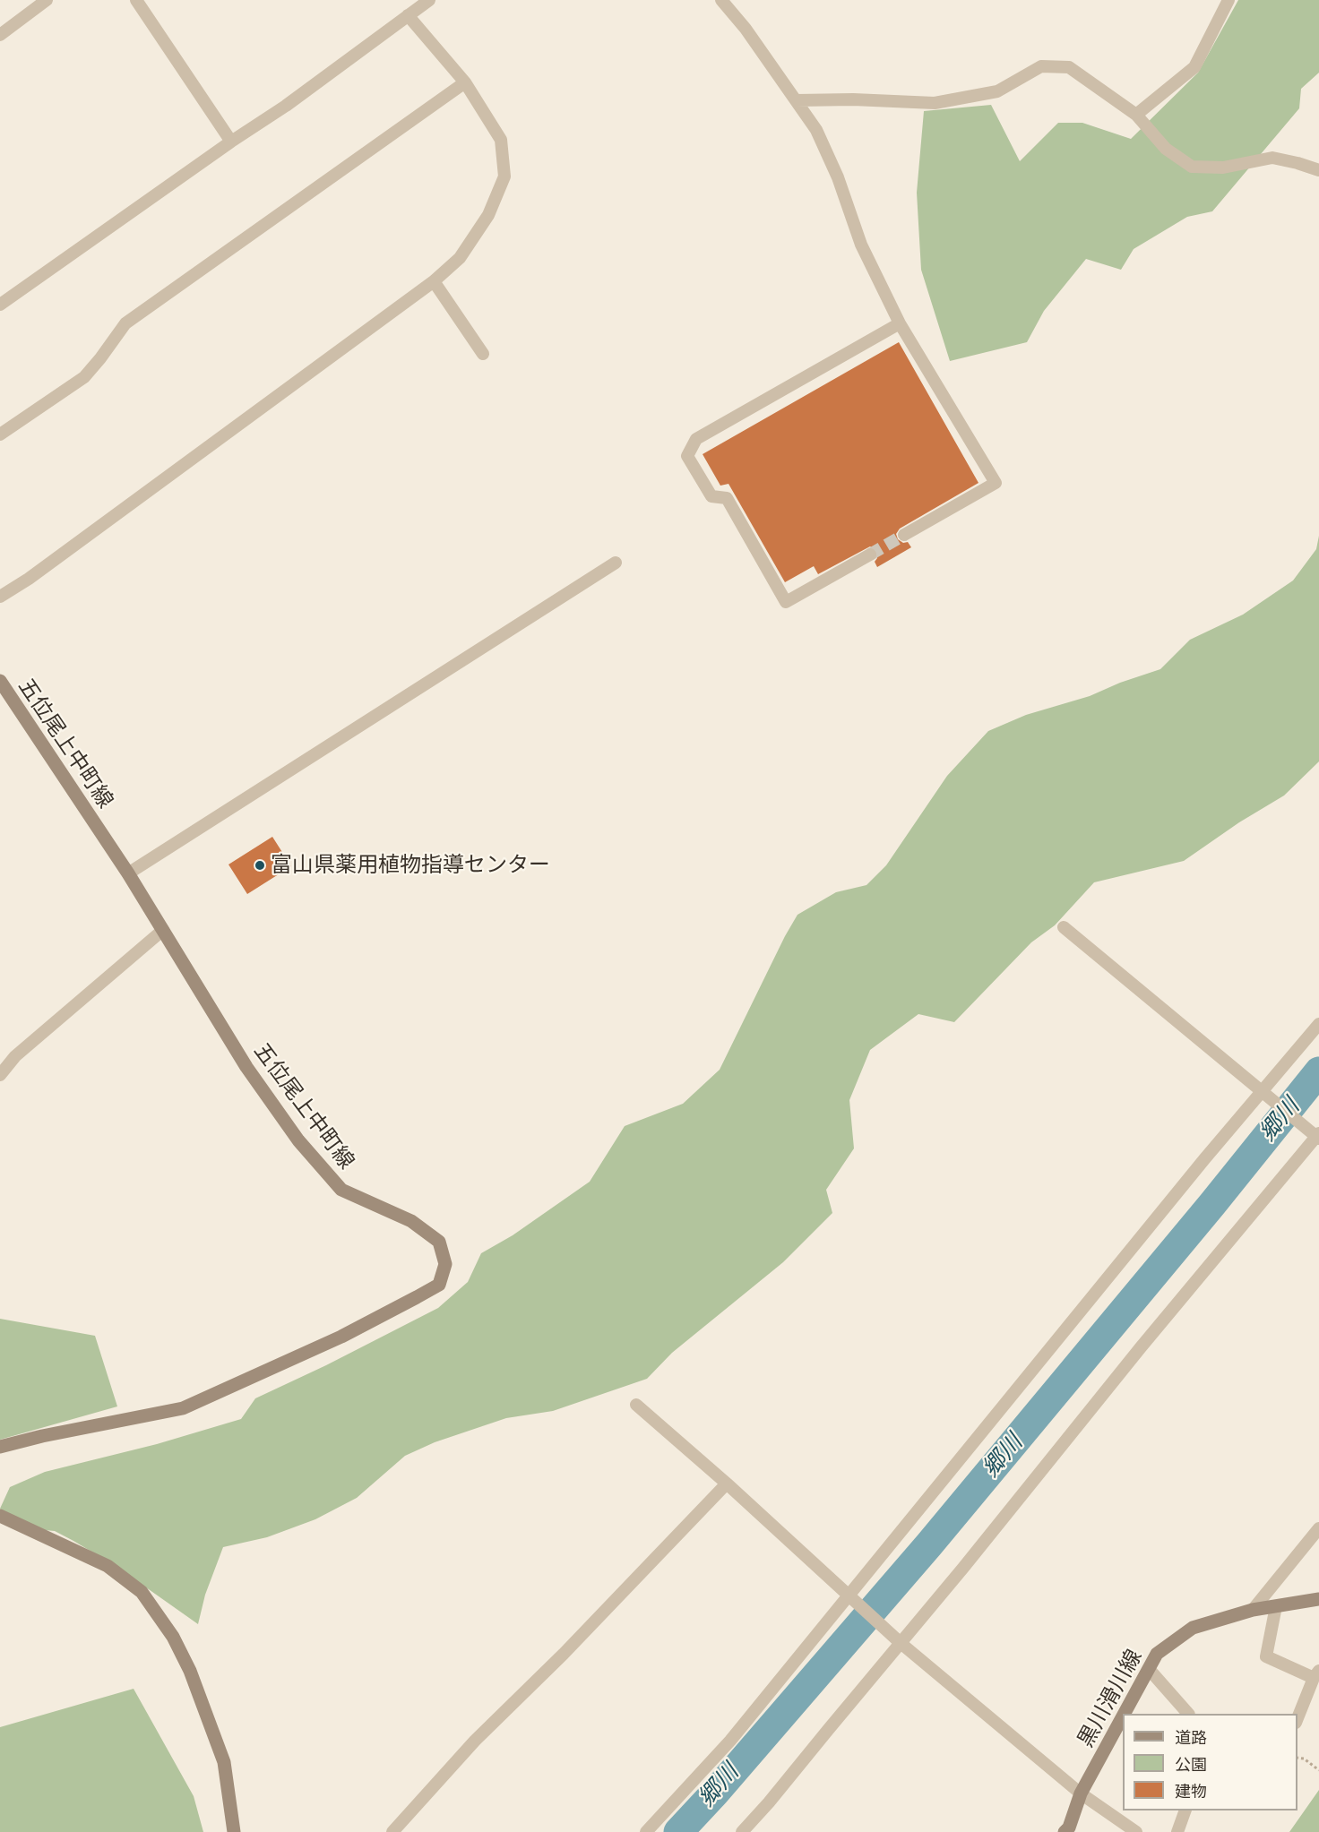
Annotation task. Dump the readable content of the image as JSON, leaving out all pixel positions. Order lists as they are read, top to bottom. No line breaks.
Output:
{"streets":{"main road":["五位尾上中町線","黒川滑川線"]},"water":["郷川"],"places":["富山県薬用植物指導センター"],"legend":["道路","公園","建物"]}
